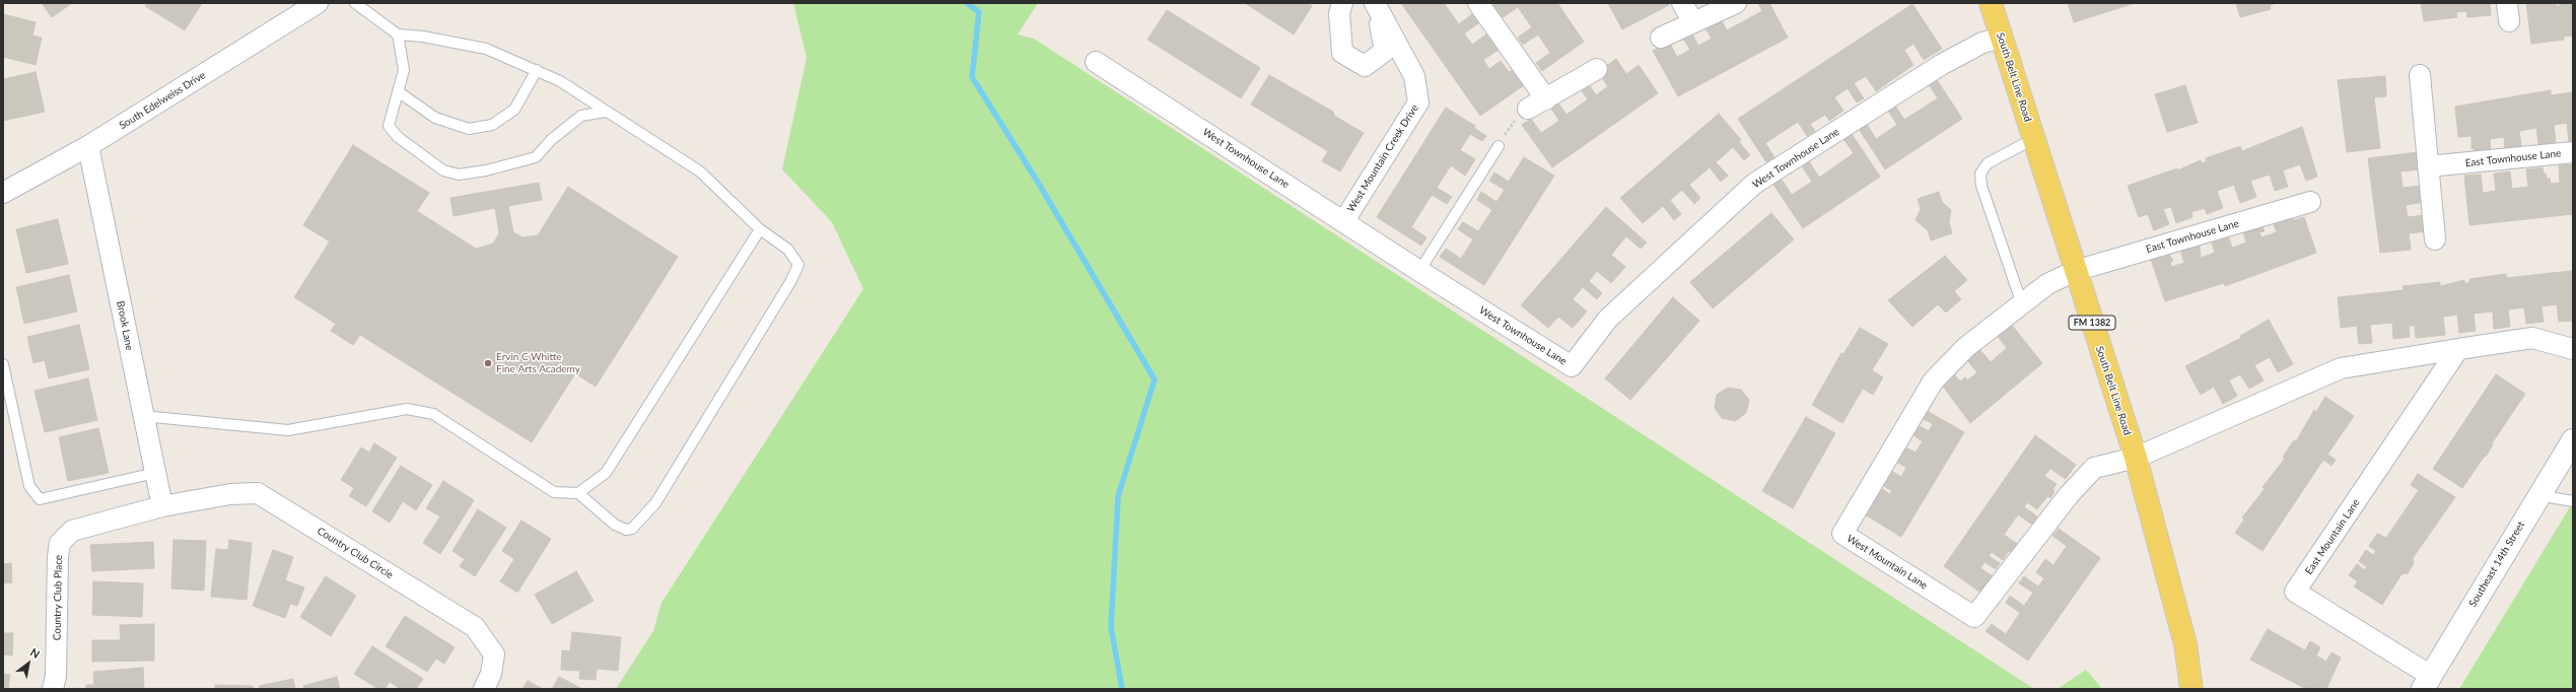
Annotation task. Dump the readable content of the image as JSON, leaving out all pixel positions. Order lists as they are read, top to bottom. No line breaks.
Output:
{"streets":{"main road":["South Belt Line Road","FM 1382"],"street":["South Edelweiss Drive","West Townhouse Lane","West Mountain Creek Drive","East Townhouse Lane","Brook Lane","East Mountain Lane","Country Club Circle","West Mountain Lane","Southeast 14th Street","Country Club Place"]},"crossings":[["South Belt Line Road","West Townhouse Lane"],["South Belt Line Road","East Townhouse Lane"],["South Belt Line Road","West Mountain Lane"],["South Edelweiss Drive","Brook Lane"],["West Townhouse Lane","West Mountain Creek Drive"],["East Townhouse Lane","West Mountain Lane"],["Brook Lane","Country Club Circle"],["Brook Lane","Country Club Place"],["East Mountain Lane","Southeast 14th Street"],["Country Club Circle","Country Club Place"]],"places":["Ervin C Whitte Fine Arts Academy"],"north":"top right"}
